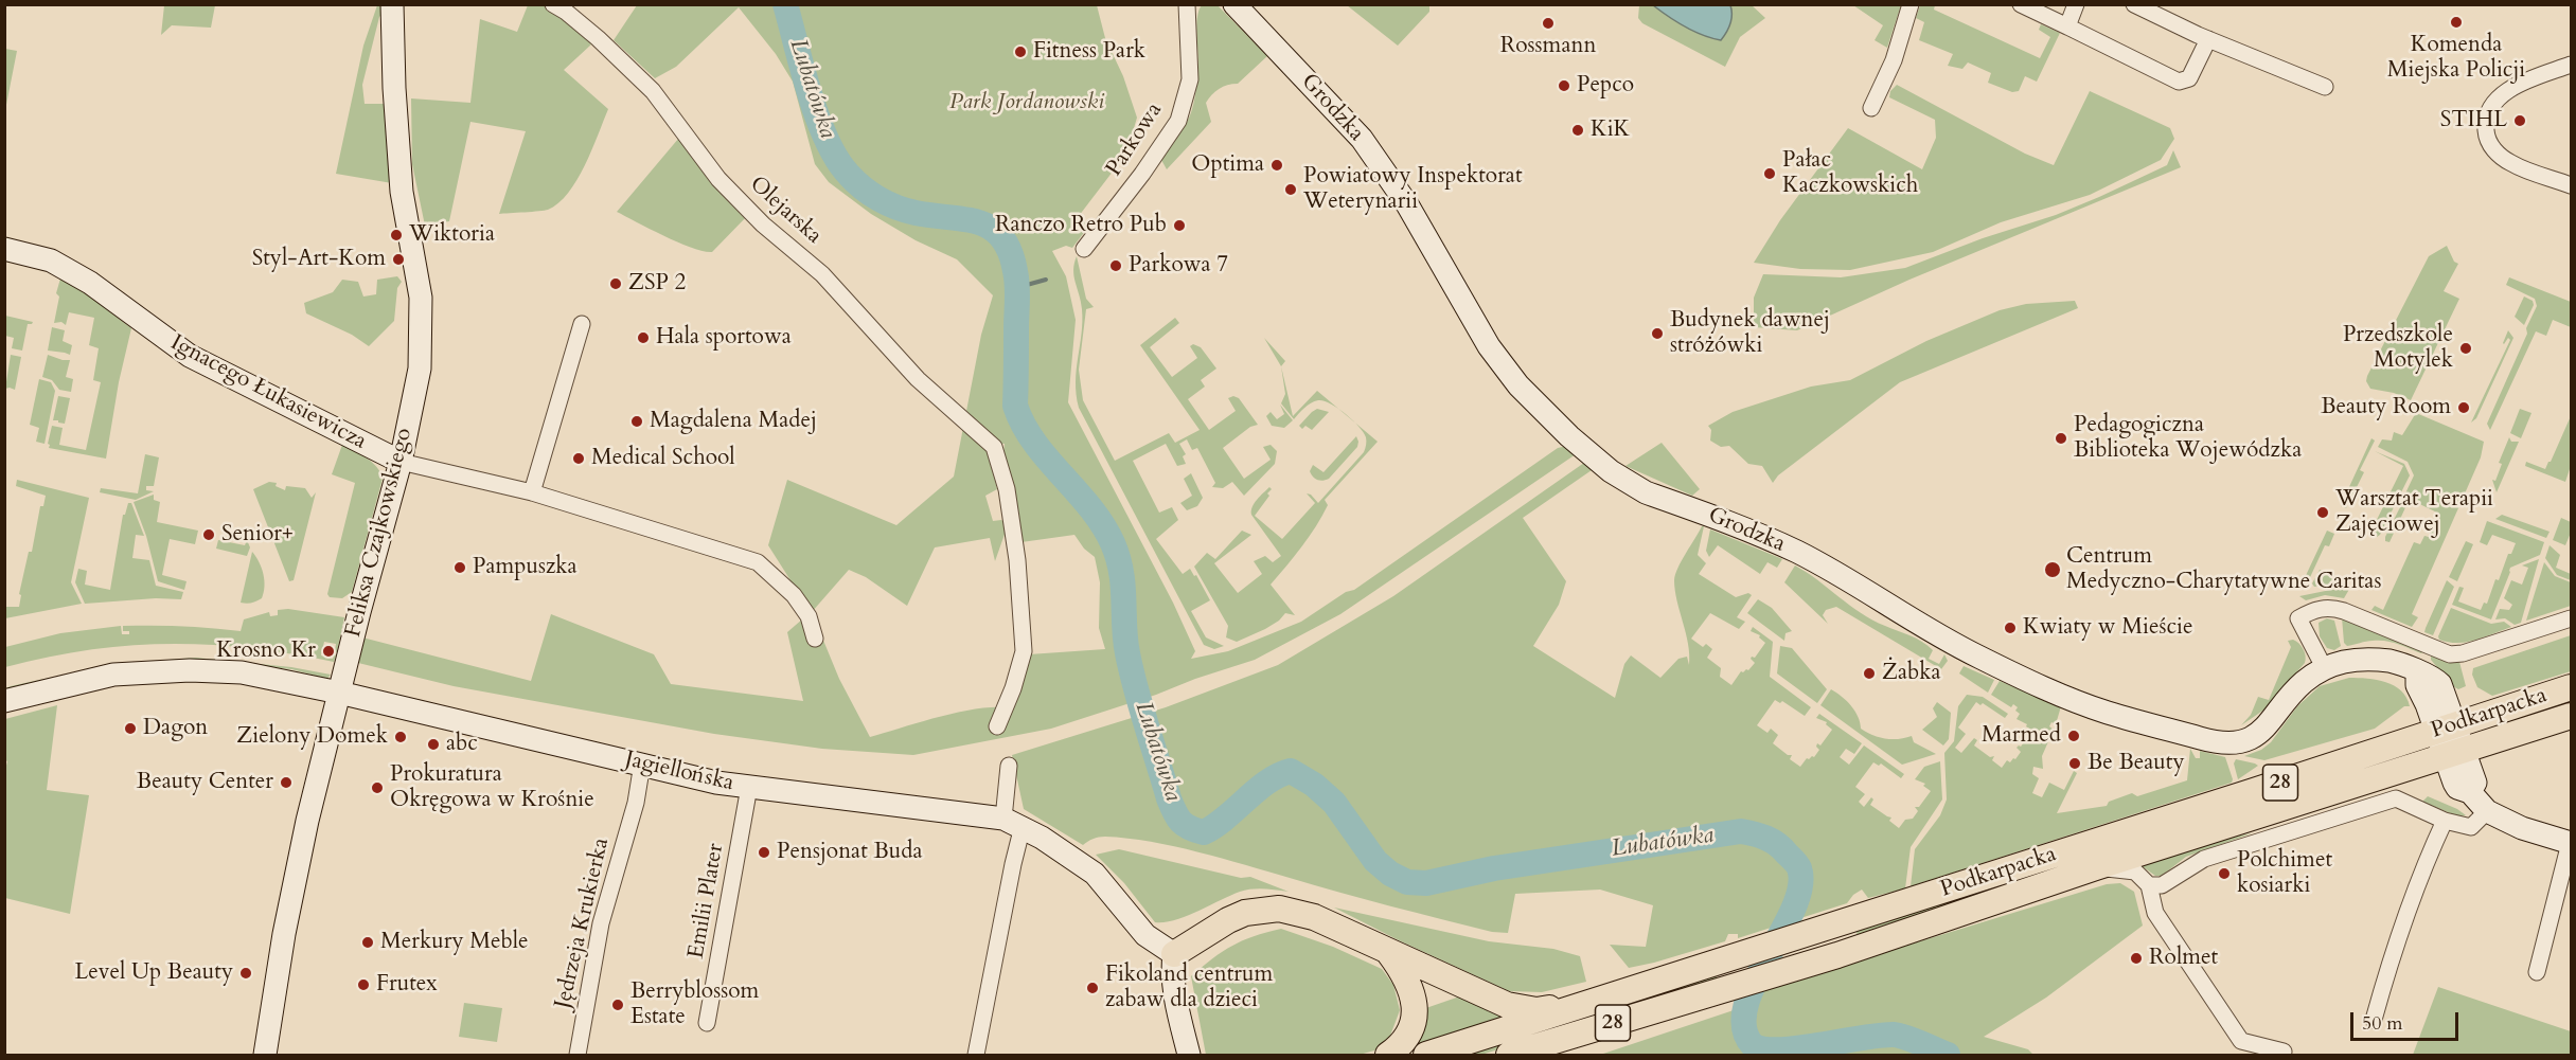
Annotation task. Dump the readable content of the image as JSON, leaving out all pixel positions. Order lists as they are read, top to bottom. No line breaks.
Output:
{"streets":{"main road":["Podkarpacka","28"],"street":["Grodzka","Parkowa","Olejarska","Ignacego Łukasiewicza","Feliksa Czajkowskiego","Jagiellońska","Emilii Plater","Jędrzeja Krukierka"]},"crossings":[["Grodzka","Podkarpacka"],["Ignacego Łukasiewicza","Feliksa Czajkowskiego"],["Feliksa Czajkowskiego","Jagiellońska"],["Jagiellońska","Emilii Plater"],["Jagiellońska","Jędrzeja Krukierka"]],"water":["Lubatówka"],"parks":["Park Jordanowski"],"places":["Komenda Miejska Policji","Rossmann","Fitness Park","Pepco","STIHL","KiK","Optima","Pałac Kaczkowskich","Powiatowy Inspektorat Weterynarii","Ranczo Retro Pub","Wiktoria","Styl-Art-Kom","Parkowa 7","ZSP 2","Budynek dawnej stróżówki","Hala sportowa","Przedszkole Motylek","Beauty Room","Magdalena Madej","Pedagogiczna Biblioteka Wojewódzka","Medical School","Warsztat Terapii Zajęciowej","Senior+","Pampuszka","Centrum Medyczno-Charytatywne Caritas","Kwiaty w Mieście","Krosno Kr","Żabka","Dagon","Marmed","Zielony Domek","abc","Be Beauty","Beauty Center","Prokuratura Okręgowa w Krośnie","Pensjonat Buda","Polchimet kosiarki","Merkury Meble","Rolmet","Level Up Beauty","Frutex","Fikoland centrum zabaw dla dzieci","Berryblossom Estate"],"scale_bar":"50 m"}
